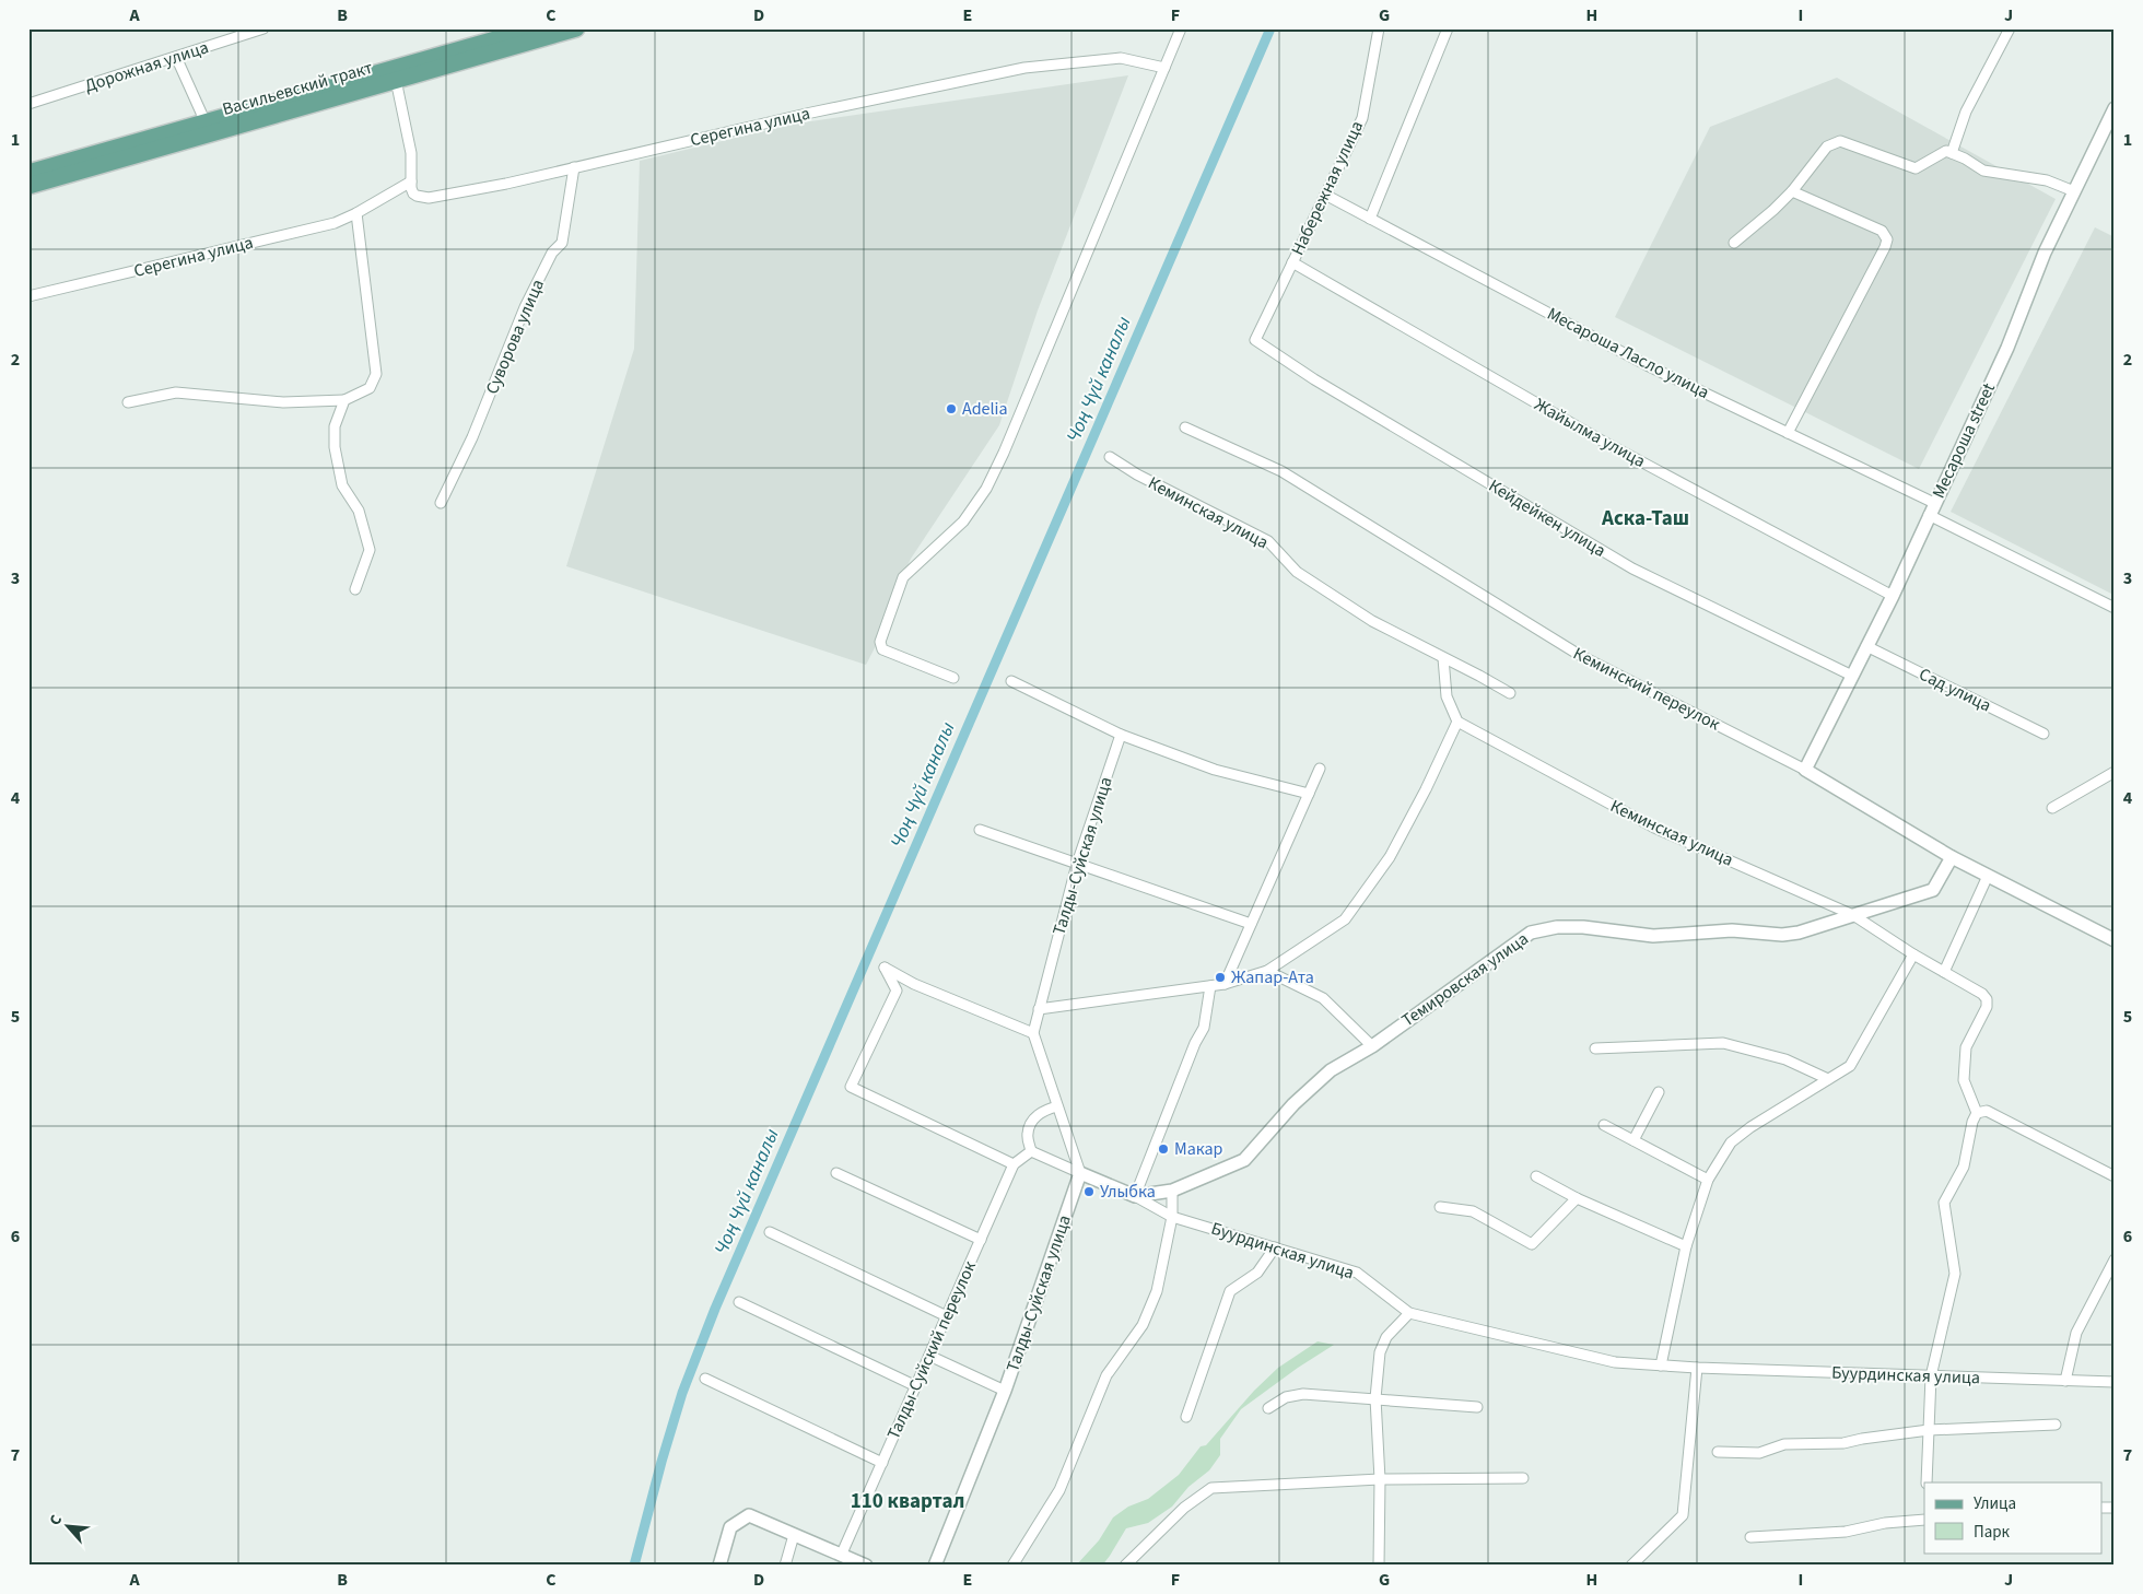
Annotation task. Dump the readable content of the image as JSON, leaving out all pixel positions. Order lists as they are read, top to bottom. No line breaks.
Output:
{"streets":{"main road":["Васильевский тракт"],"street":["Дорожная улица","Серегина улица","Набережная улица","Суворова улица","Месароша Ласло улица","Жайылма улица","Месароша street","Кеминская улица","Кейдейкен улица","Кеминский переулок","Сад улица","Талды-Суйская улица","Темировская улица","Буурдинская улица","Талды-Суйский переулок"]},"crossings":[["Серегина улица","Суворова улица"],["Набережная улица","Месароша Ласло улица"],["Набережная улица","Жайылма улица"],["Набережная улица","Кейдейкен улица"],["Месароша Ласло улица","Месароша street"],["Жайылма улица","Месароша street"],["Месароша street","Кейдейкен улица"],["Месароша street","Кеминский переулок"],["Месароша street","Сад улица"],["Кеминская улица","Темировская улица"],["Кеминский переулок","Темировская улица"],["Талды-Суйская улица","Буурдинская улица"],["Темировская улица","Буурдинская улица"],["Буурдинская улица","Талды-Суйский переулок"]],"districts":["Аска-Таш","110 квартал"],"water":["Чоң Чүй каналы"],"places":["Adelia","Жапар-Ата","Макар","Улыбка"],"legend":["Улица","Парк"],"north":"top left","grid":{"columns":["A","B","C","D","E","F","G","H","I","J"],"rows":["1","2","3","4","5","6","7"]}}
